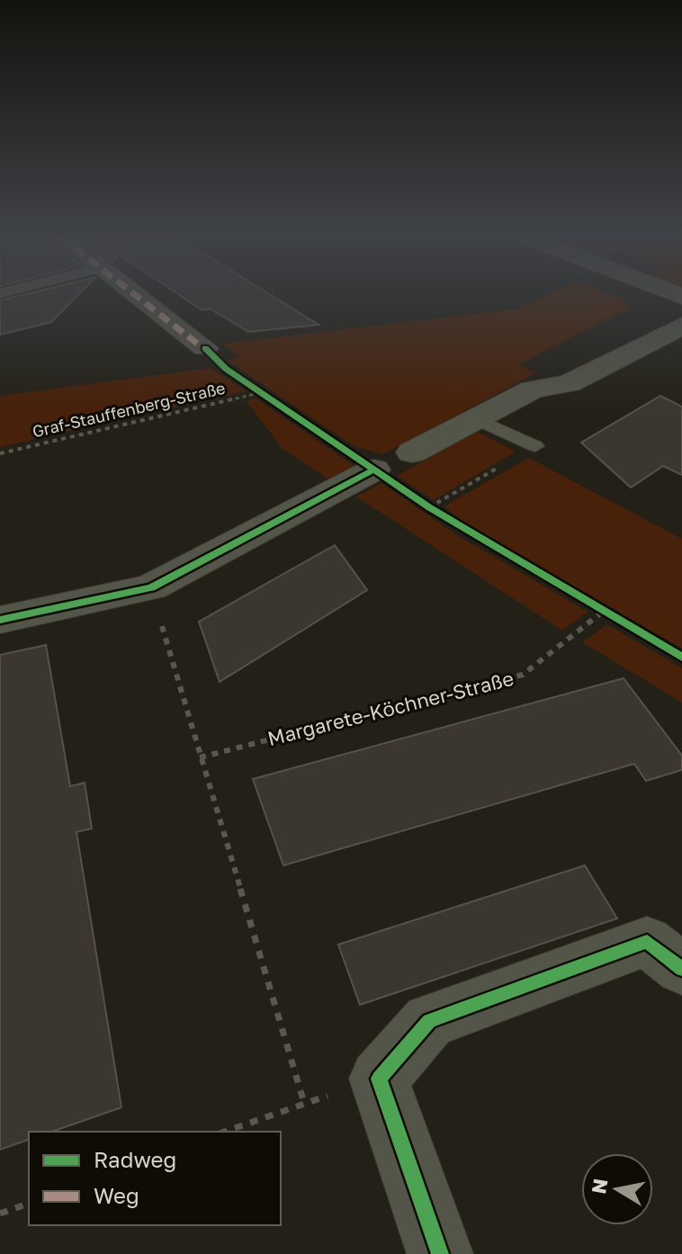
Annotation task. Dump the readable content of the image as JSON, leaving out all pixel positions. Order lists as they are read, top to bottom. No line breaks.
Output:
{"streets":{"path":["Margarete-Köchner-Straße"],"cycle path":["Graf-Stauffenberg-Straße"]},"legend":["Radweg","Weg"],"north":"left"}
